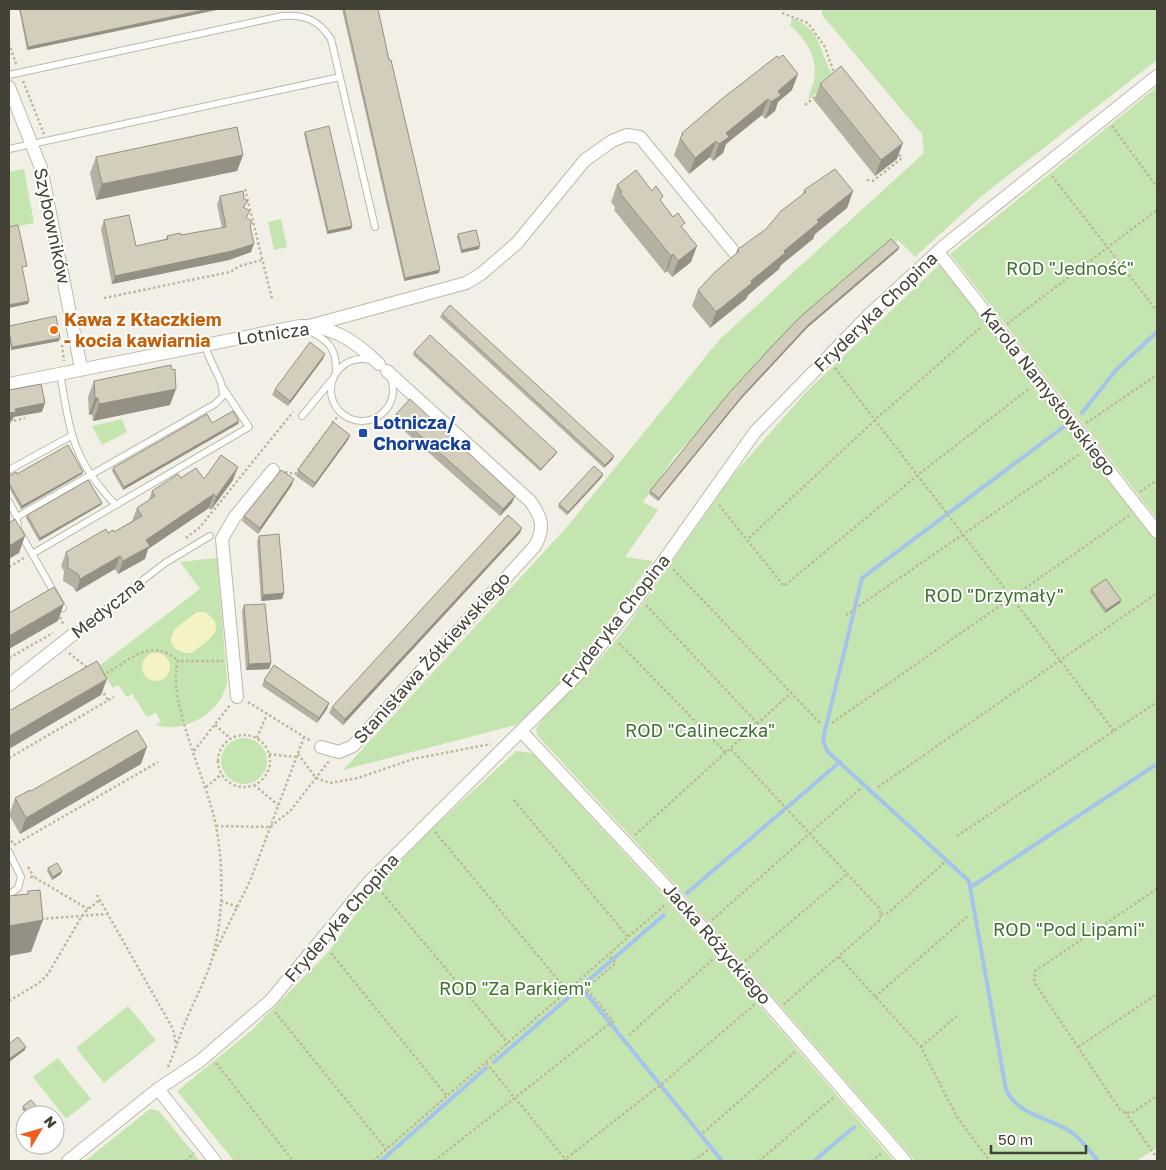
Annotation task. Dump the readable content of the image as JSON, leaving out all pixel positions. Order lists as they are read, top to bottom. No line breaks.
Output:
{"streets":{"street":["Szybowników","Fryderyka Chopina","Lotnicza","Karola Namysłowskiego","Medyczna","Stanisława Żółkiewskiego","Jacka Różyckiego"]},"crossings":[["Szybowników","Lotnicza"],["Fryderyka Chopina","Karola Namysłowskiego"],["Fryderyka Chopina","Jacka Różyckiego"],["Lotnicza","Stanisława Żółkiewskiego"]],"parks":["ROD \"Jedność\"","ROD \"Drzymały\"","ROD \"Calineczka\"","ROD \"Pod Lipami\"","ROD \"Za Parkiem\""],"places":{"other":["Kawa z Kłaczkiem - kocia kawiarnia"],"transit":["Lotnicza/ Chorwacka"]},"scale_bar":"50 m","north":"top right"}
